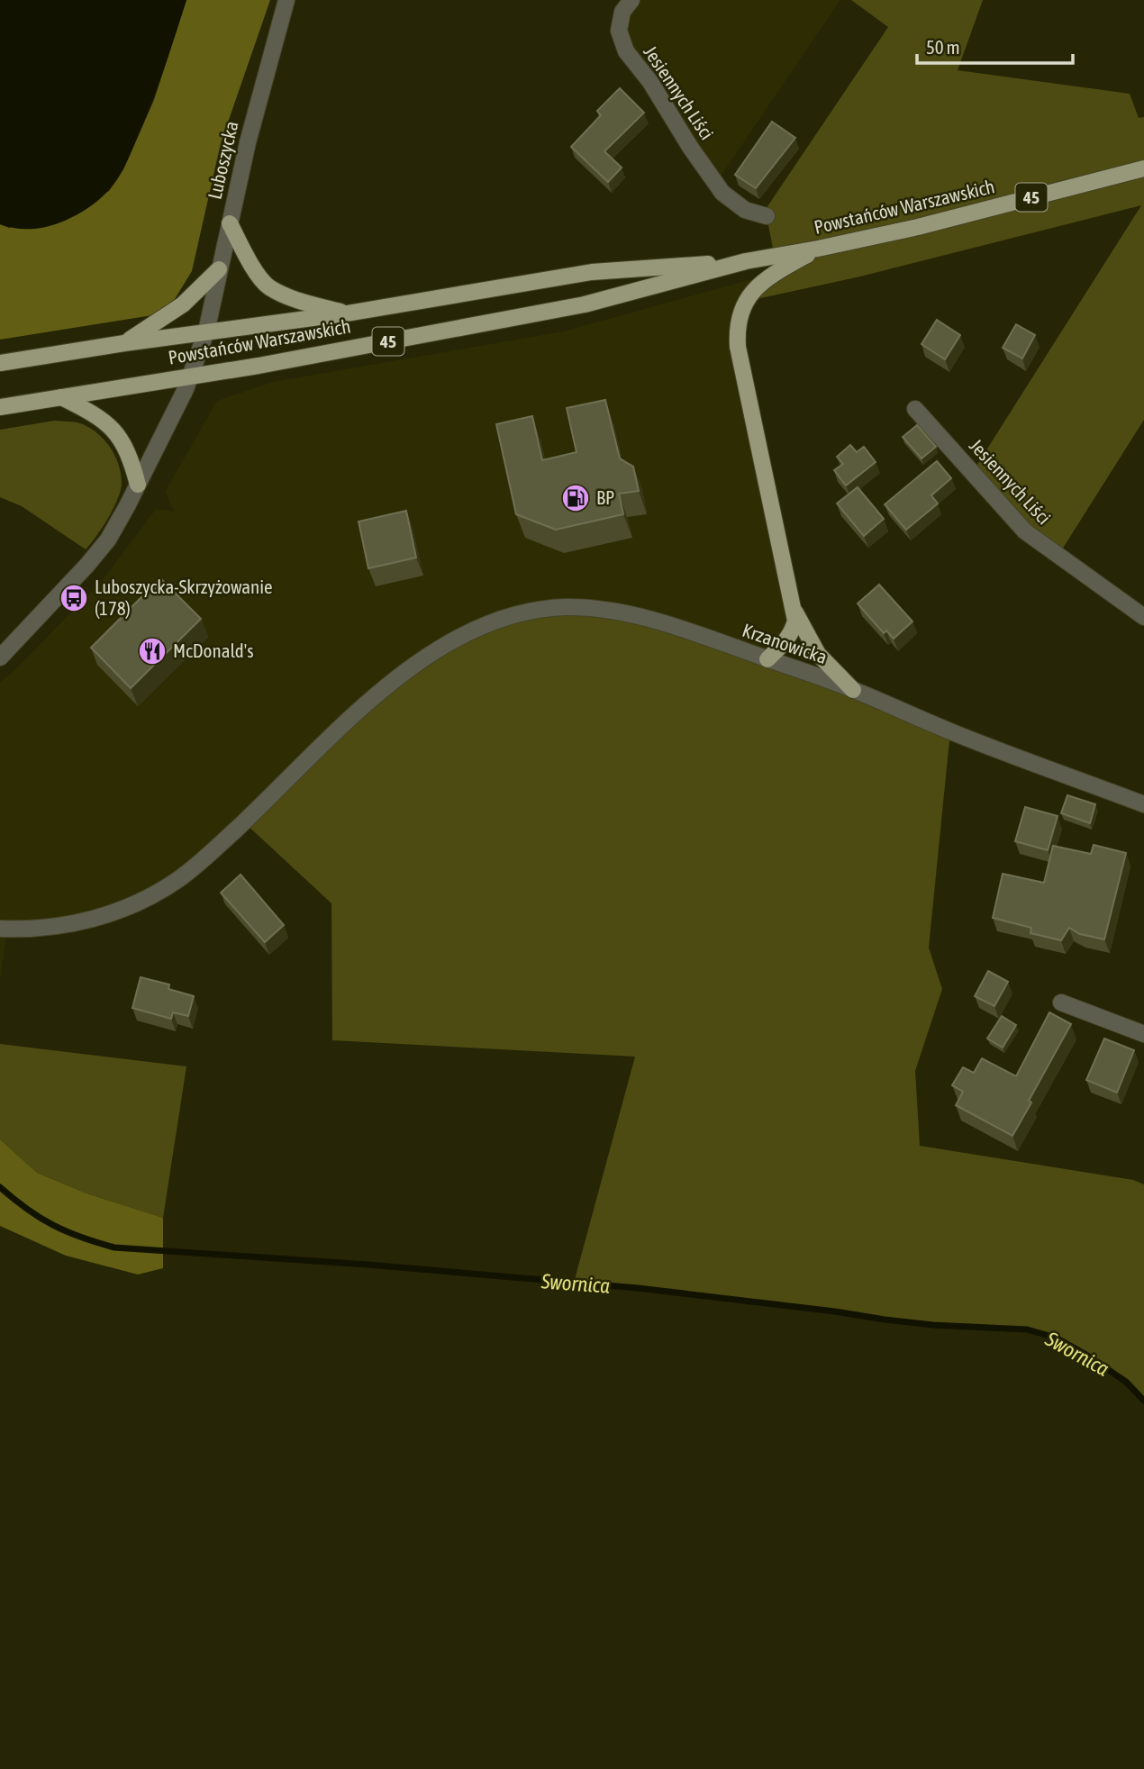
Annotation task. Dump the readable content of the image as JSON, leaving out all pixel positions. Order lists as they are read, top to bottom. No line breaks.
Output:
{"streets":{"main road":["45","Powstańców Warszawskich"],"street":["Jesiennych Liści","Luboszycka","Krzanowicka"]},"crossings":[["Luboszycka","Powstańców Warszawskich"]],"water":["Swornica"],"places":{"fuel station":["BP"],"bus stop":["Luboszycka-Skrzyżowanie (178)"],"restaurant":["McDonald's"]},"scale_bar":"50 m"}
